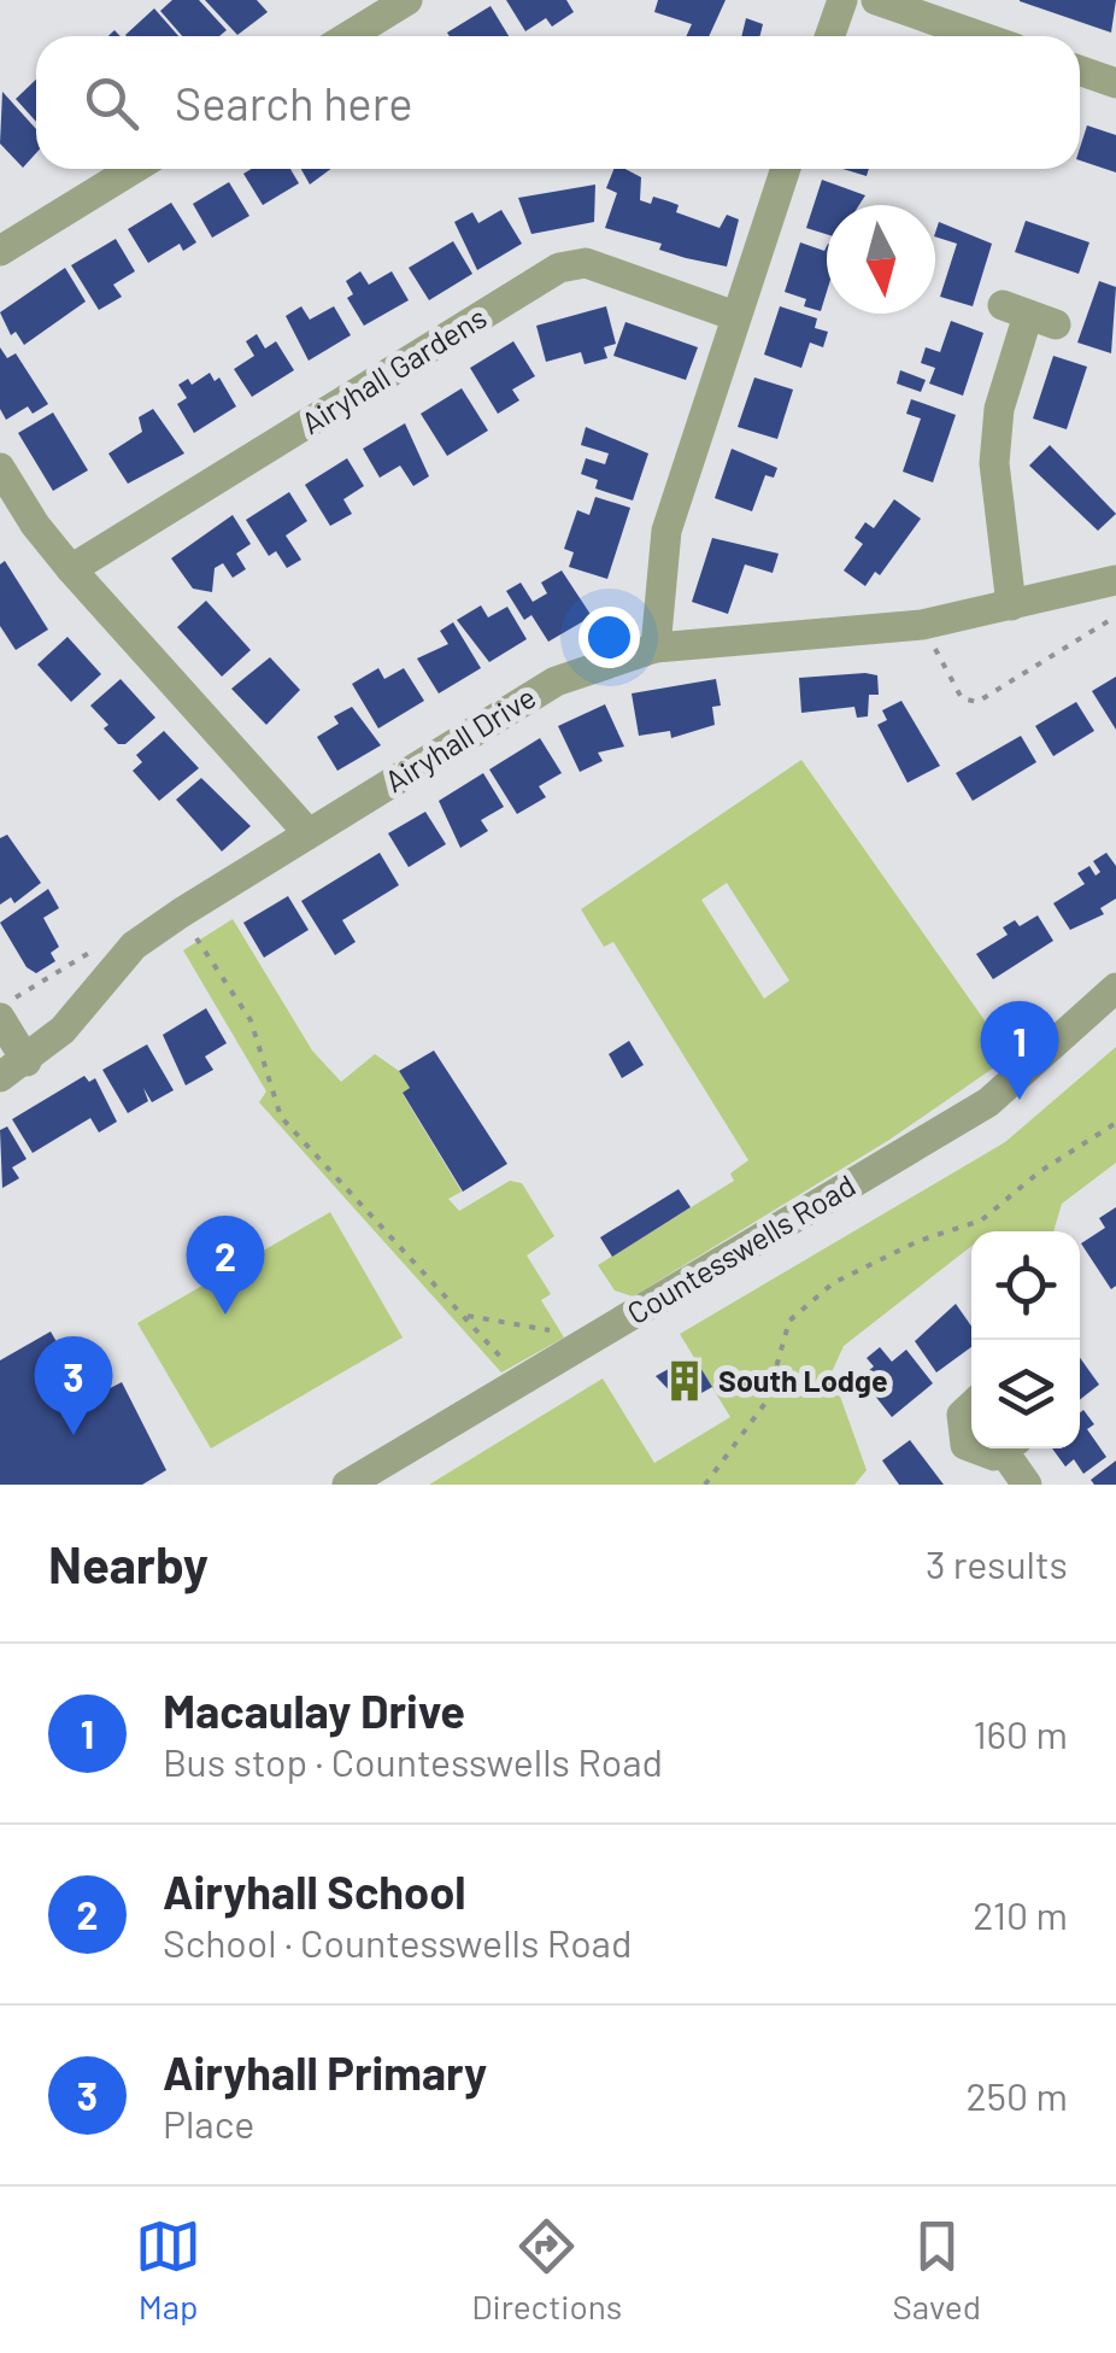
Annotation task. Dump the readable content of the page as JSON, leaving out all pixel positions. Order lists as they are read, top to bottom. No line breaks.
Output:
{"streets":{"street":["Airyhall Gardens","Airyhall Drive","Countesswells Road"]},"places":{"building":["South Lodge"]},"north":"bottom","page":{"search":"Search here","pins":["1","2","3"],"heading":["Nearby","3 results"],"list":[{"mark":"1","name":"Macaulay Drive","note":"Bus stop · Countesswells Road","value":"160 m"},{"mark":"2","name":"Airyhall School","note":"School · Countesswells Road","value":"210 m"},{"mark":"3","name":"Airyhall Primary","note":"Place","value":"250 m"}],"nav":["Map","Directions","Saved"]}}
